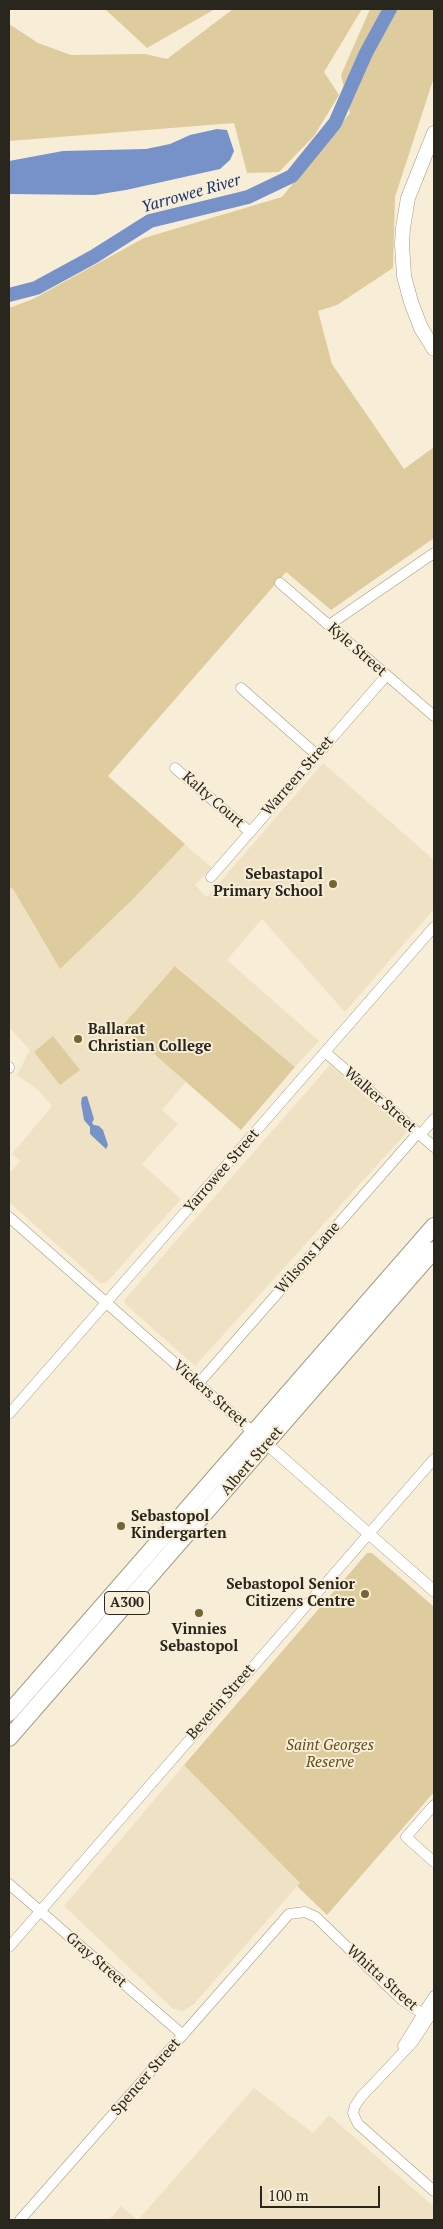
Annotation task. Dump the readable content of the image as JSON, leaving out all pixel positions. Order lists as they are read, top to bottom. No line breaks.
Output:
{"streets":{"highway":["Albert Street","A300"],"street":["Kyle Street","Warreen Street","Kalty Court","Walker Street","Yarrowee Street","Wilsons Lane","Vickers Street","Beverin Street","Gray Street","Whitta Street","Spencer Street"]},"crossings":[["Kyle Street","Warreen Street"],["Warreen Street","Kalty Court"],["Walker Street","Yarrowee Street"],["Walker Street","Wilsons Lane"],["Yarrowee Street","Vickers Street"],["Wilsons Lane","Vickers Street"],["Vickers Street","Albert Street"],["Vickers Street","Beverin Street"],["Beverin Street","Gray Street"],["Gray Street","Spencer Street"],["Whitta Street","Spencer Street"]],"water":["Yarrowee River"],"parks":["Saint Georges Reserve"],"places":["Sebastapol Primary School","Ballarat Christian College","Sebastopol Kindergarten","Sebastopol Senior Citizens Centre","Vinnies Sebastopol"],"scale_bar":"100 m"}
